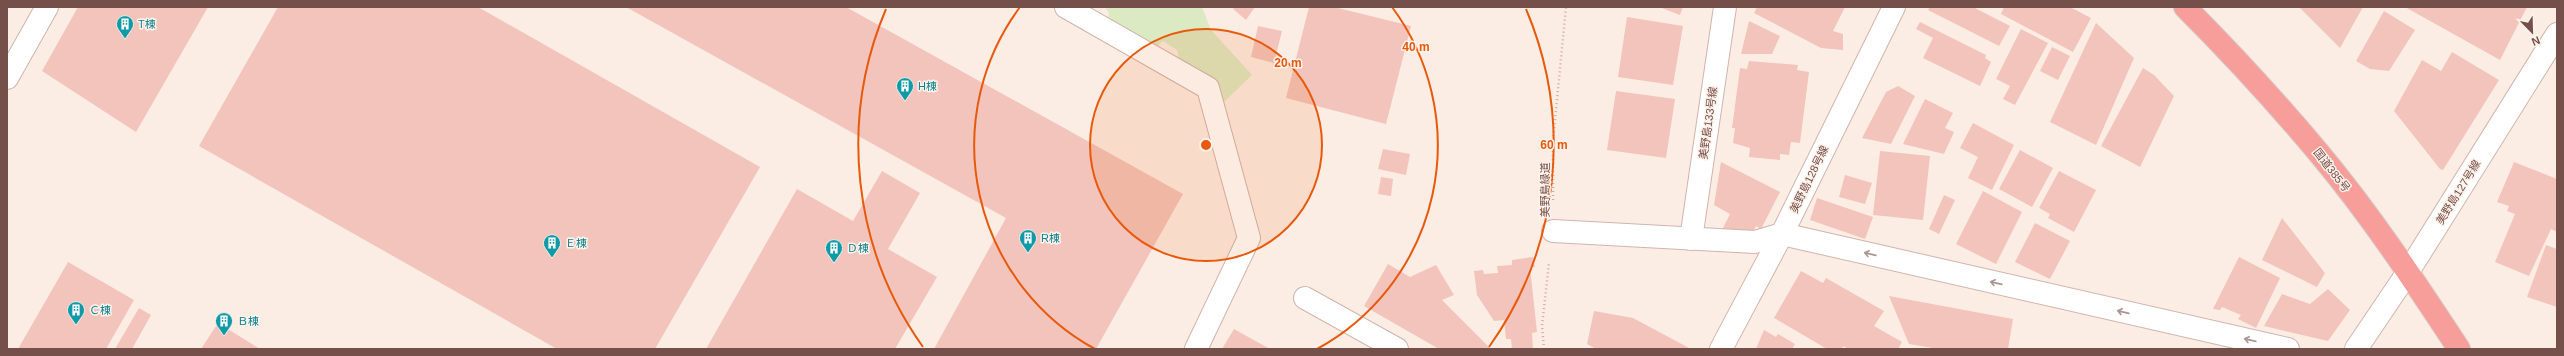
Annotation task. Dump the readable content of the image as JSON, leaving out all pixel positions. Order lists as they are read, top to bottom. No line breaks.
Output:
{"streets":{"highway":["国道385号"],"street":["美野島133号線","美野島128号線","美野島127号線"],"path":["美野島緑道"]},"crossings":[["国道385号","美野島127号線"]],"places":{"building":["T棟","H棟","R棟","Ｅ棟","Ｄ棟","Ｃ棟","Ｂ棟"]},"north":"bottom right","rings":["40 m","20 m","60 m"]}
